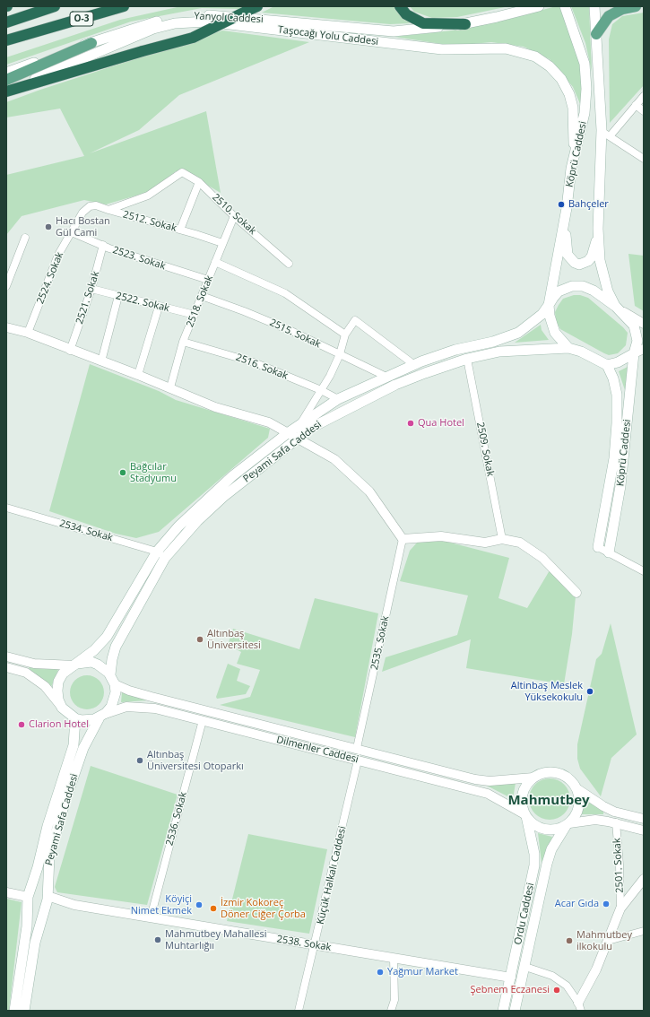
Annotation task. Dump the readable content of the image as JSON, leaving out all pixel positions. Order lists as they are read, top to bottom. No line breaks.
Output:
{"streets":{"highway":["O-3"],"main road":["Yanyol Caddesi","Taşocağı Yolu Caddesi","Köprü Caddesi","Peyami Safa Caddesi","Ordu Caddesi"],"street":["2510. Sokak","2512. Sokak","2523. Sokak","2524. Sokak","2521. Sokak","2518. Sokak","2522. Sokak","2515. Sokak","2516. Sokak","2509. Sokak","2534. Sokak","2535. Sokak","Dilmenler Caddesi","2536. Sokak","2501. Sokak","Küçük Halkalı Caddesi","2538. Sokak"]},"crossings":[["Taşocağı Yolu Caddesi","Köprü Caddesi"],["Köprü Caddesi","Peyami Safa Caddesi"],["2510. Sokak","2512. Sokak"],["2510. Sokak","2518. Sokak"],["2512. Sokak","2524. Sokak"],["2512. Sokak","2518. Sokak"],["2523. Sokak","2524. Sokak"],["2523. Sokak","2521. Sokak"],["2523. Sokak","2518. Sokak"],["2521. Sokak","2522. Sokak"],["2518. Sokak","2522. Sokak"],["2518. Sokak","2515. Sokak"],["2518. Sokak","2516. Sokak"],["2509. Sokak","Peyami Safa Caddesi"],["Peyami Safa Caddesi","2534. Sokak"],["Peyami Safa Caddesi","Dilmenler Caddesi"],["Peyami Safa Caddesi","2538. Sokak"],["2535. Sokak","Dilmenler Caddesi"],["Dilmenler Caddesi","2536. Sokak"],["Dilmenler Caddesi","Küçük Halkalı Caddesi"],["Dilmenler Caddesi","Ordu Caddesi"],["2536. Sokak","2538. Sokak"],["Küçük Halkalı Caddesi","2538. Sokak"],["Ordu Caddesi","2538. Sokak"]],"districts":["Mahmutbey"],"places":["Bahçeler","Hacı Bostan Gül Cami","Qua Hotel","Bağcılar Stadyumu","Altınbaş Üniversitesi","Altinbaş Meslek Yüksekokulu","Clarion Hotel","Altınbaş Üniversitesi Otoparkı","Acar Gıda","Köyiçi Nimet Ekmek","İzmir Kokoreç Döner Ciğer Çorba","Mahmutbey Mahallesi Muhtarlığıı","Mahmutbey ilkokulu","Yağmur Market","Şebnem Eczanesi"]}
